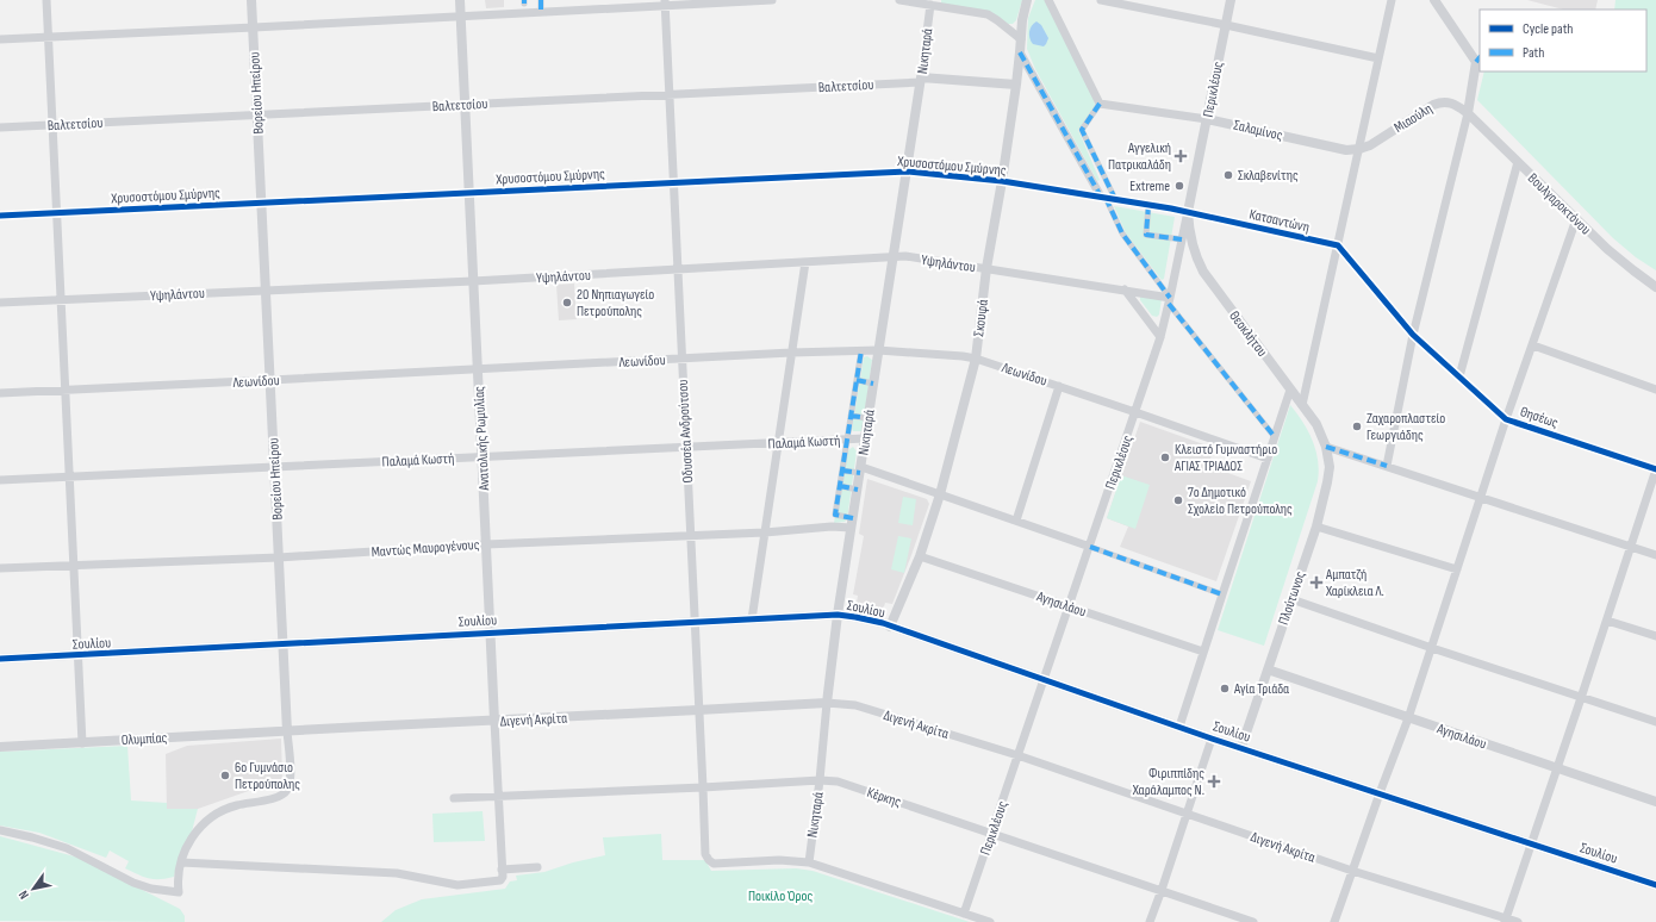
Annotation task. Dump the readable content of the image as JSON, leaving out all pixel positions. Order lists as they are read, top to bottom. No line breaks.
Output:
{"streets":{"street":["Νικηταρά","Βαλτετσίου","Περικλέους","Βορείου Ηπείρου","Μιαούλη","Σαλαμίνος","Χρυσοστόμου Σμύρνης","Βουλγαροκτόνου","Κατσαντώνη","Υψηλάντου","Σκουφά","Θεοκλήτου","Λεωνίδου","Θησέως","Οδυσσέα Ανδρούτσου","Ανατολικής Ρωμυλίας","Παλαμά Κωστή","Μαντώς Μαυρογένους","Πλούτωνος","Αγησιλάου","Σουλίου","Διγενή Ακρίτα","Ολυμπίας","Κέρκης"]},"crossings":[["Νικηταρά","Βαλτετσίου"],["Νικηταρά","Χρυσοστόμου Σμύρνης"],["Νικηταρά","Υψηλάντου"],["Νικηταρά","Λεωνίδου"],["Νικηταρά","Οδυσσέα Ανδρούτσου"],["Νικηταρά","Παλαμά Κωστή"],["Νικηταρά","Μαντώς Μαυρογένους"],["Νικηταρά","Σουλίου"],["Νικηταρά","Διγενή Ακρίτα"],["Νικηταρά","Κέρκης"],["Βαλτετσίου","Βορείου Ηπείρου"],["Βαλτετσίου","Οδυσσέα Ανδρούτσου"],["Βαλτετσίου","Ανατολικής Ρωμυλίας"],["Περικλέους","Σαλαμίνος"],["Περικλέους","Κατσαντώνη"],["Περικλέους","Υψηλάντου"],["Περικλέους","Θεοκλήτου"],["Περικλέους","Λεωνίδου"],["Περικλέους","Αγησιλάου"],["Περικλέους","Σουλίου"],["Περικλέους","Διγενή Ακρίτα"],["Περικλέους","Κέρκης"],["Βορείου Ηπείρου","Χρυσοστόμου Σμύρνης"],["Βορείου Ηπείρου","Υψηλάντου"],["Βορείου Ηπείρου","Λεωνίδου"],["Βορείου Ηπείρου","Παλαμά Κωστή"],["Βορείου Ηπείρου","Μαντώς Μαυρογένους"],["Βορείου Ηπείρου","Σουλίου"],["Βορείου Ηπείρου","Διγενή Ακρίτα"],["Βορείου Ηπείρου","Ολυμπίας"],["Μιαούλη","Σαλαμίνος"],["Μιαούλη","Βουλγαροκτόνου"],["Χρυσοστόμου Σμύρνης","Κατσαντώνη"],["Χρυσοστόμου Σμύρνης","Σκουφά"],["Χρυσοστόμου Σμύρνης","Οδυσσέα Ανδρούτσου"],["Χρυσοστόμου Σμύρνης","Ανατολικής Ρωμυλίας"],["Κατσαντώνη","Θεοκλήτου"],["Υψηλάντου","Σκουφά"],["Υψηλάντου","Οδυσσέα Ανδρούτσου"],["Υψηλάντου","Ανατολικής Ρωμυλίας"],["Σκουφά","Λεωνίδου"],["Σκουφά","Αγησιλάου"],["Σκουφά","Σουλίου"],["Θεοκλήτου","Πλούτωνος"],["Λεωνίδου","Οδυσσέα Ανδρούτσου"],["Λεωνίδου","Ανατολικής Ρωμυλίας"],["Οδυσσέα Ανδρούτσου","Παλαμά Κωστή"],["Οδυσσέα Ανδρούτσου","Μαντώς Μαυρογένους"],["Οδυσσέα Ανδρούτσου","Σουλίου"],["Οδυσσέα Ανδρούτσου","Διγενή Ακρίτα"],["Οδυσσέα Ανδρούτσου","Κέρκης"],["Ανατολικής Ρωμυλίας","Παλαμά Κωστή"],["Ανατολικής Ρωμυλίας","Μαντώς Μαυρογένους"],["Ανατολικής Ρωμυλίας","Σουλίου"],["Ανατολικής Ρωμυλίας","Διγενή Ακρίτα"],["Ανατολικής Ρωμυλίας","Κέρκης"],["Πλούτωνος","Αγησιλάου"],["Πλούτωνος","Σουλίου"],["Διγενή Ακρίτα","Ολυμπίας"]],"parks":["Ποικίλο Όρος"],"places":{"health":["Αγγελική Πατρικαλάδη","Αμπατζή Χαρίκλεια Λ.","Φιριππίδης Χαράλαμπος Ν."],"other":["Σκλαβενίτης","Extreme","20 Νηπιαγωγείο Πετρούπολης","Ζαχαροπλαστείο Γεωργιάδης","Κλειστό Γυμναστήριο ΑΓΙΑΣ ΤΡΙΑΔΟΣ","7ο Δημοτικό Σχολείο Πετρούπολης","Αγία Τριάδα","6ο Γυμνάσιο Πετρούπολης"]},"legend":["Cycle path","Path"],"north":"bottom left"}
